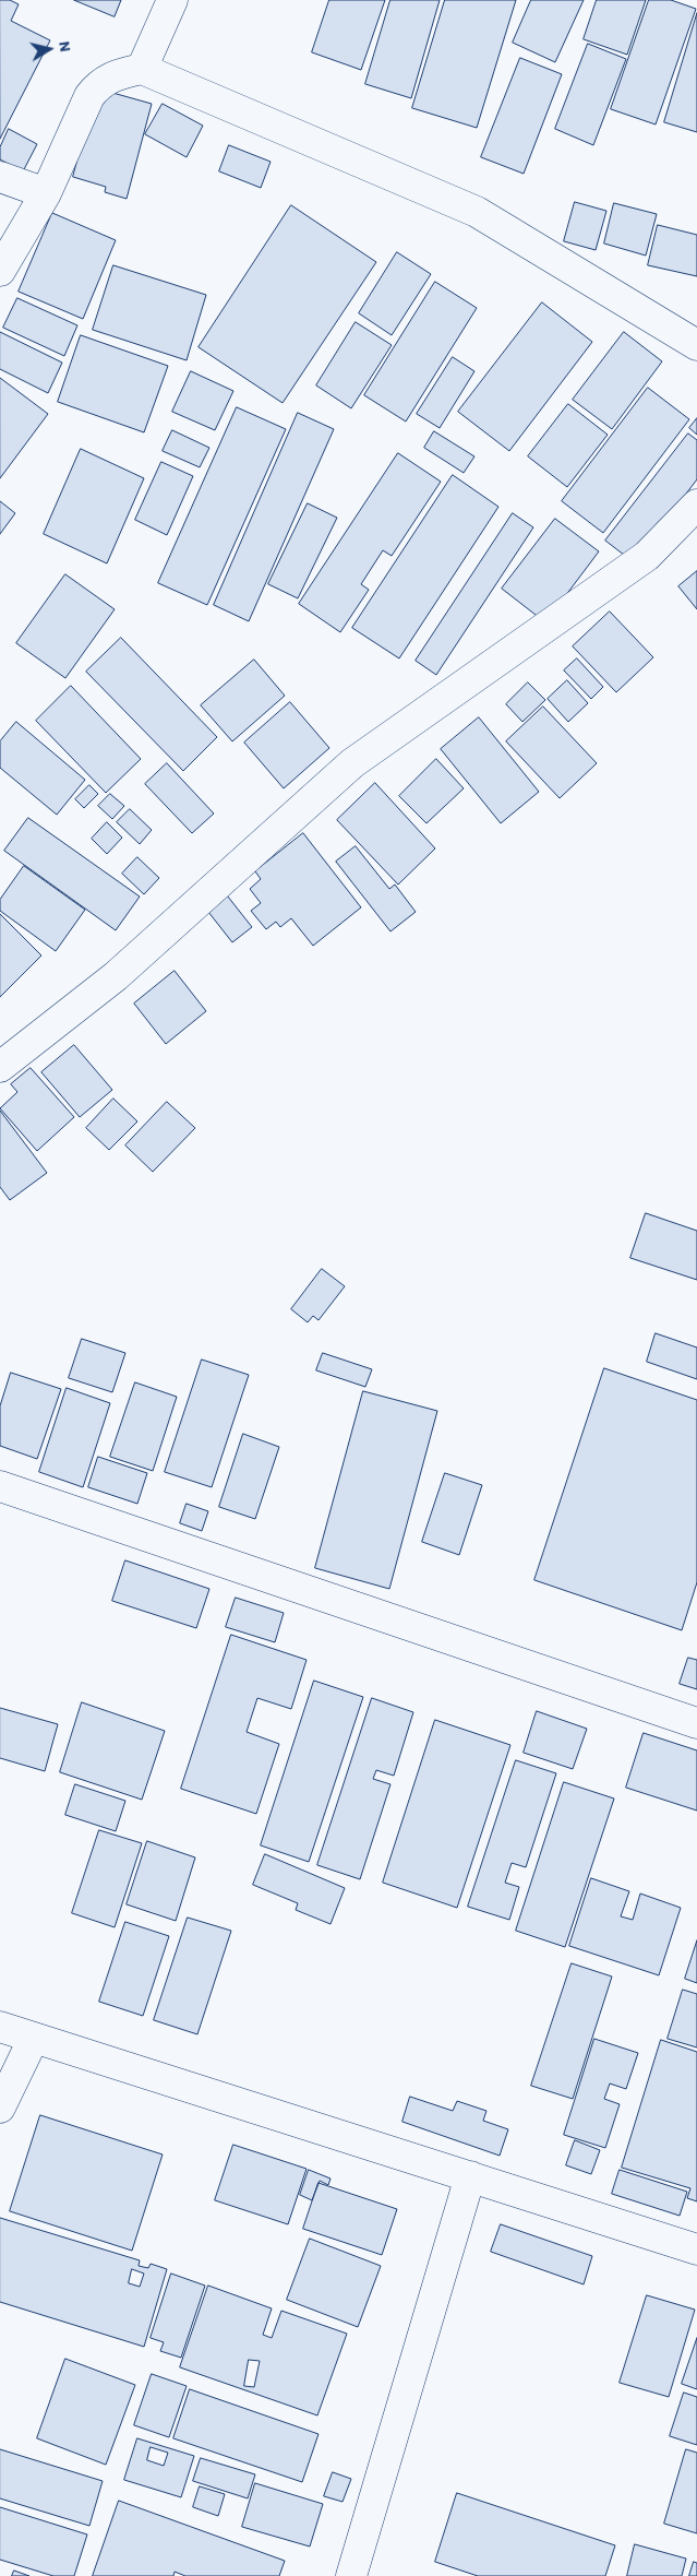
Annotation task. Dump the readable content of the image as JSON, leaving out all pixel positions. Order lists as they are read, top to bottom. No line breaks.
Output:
{"north":"right"}
